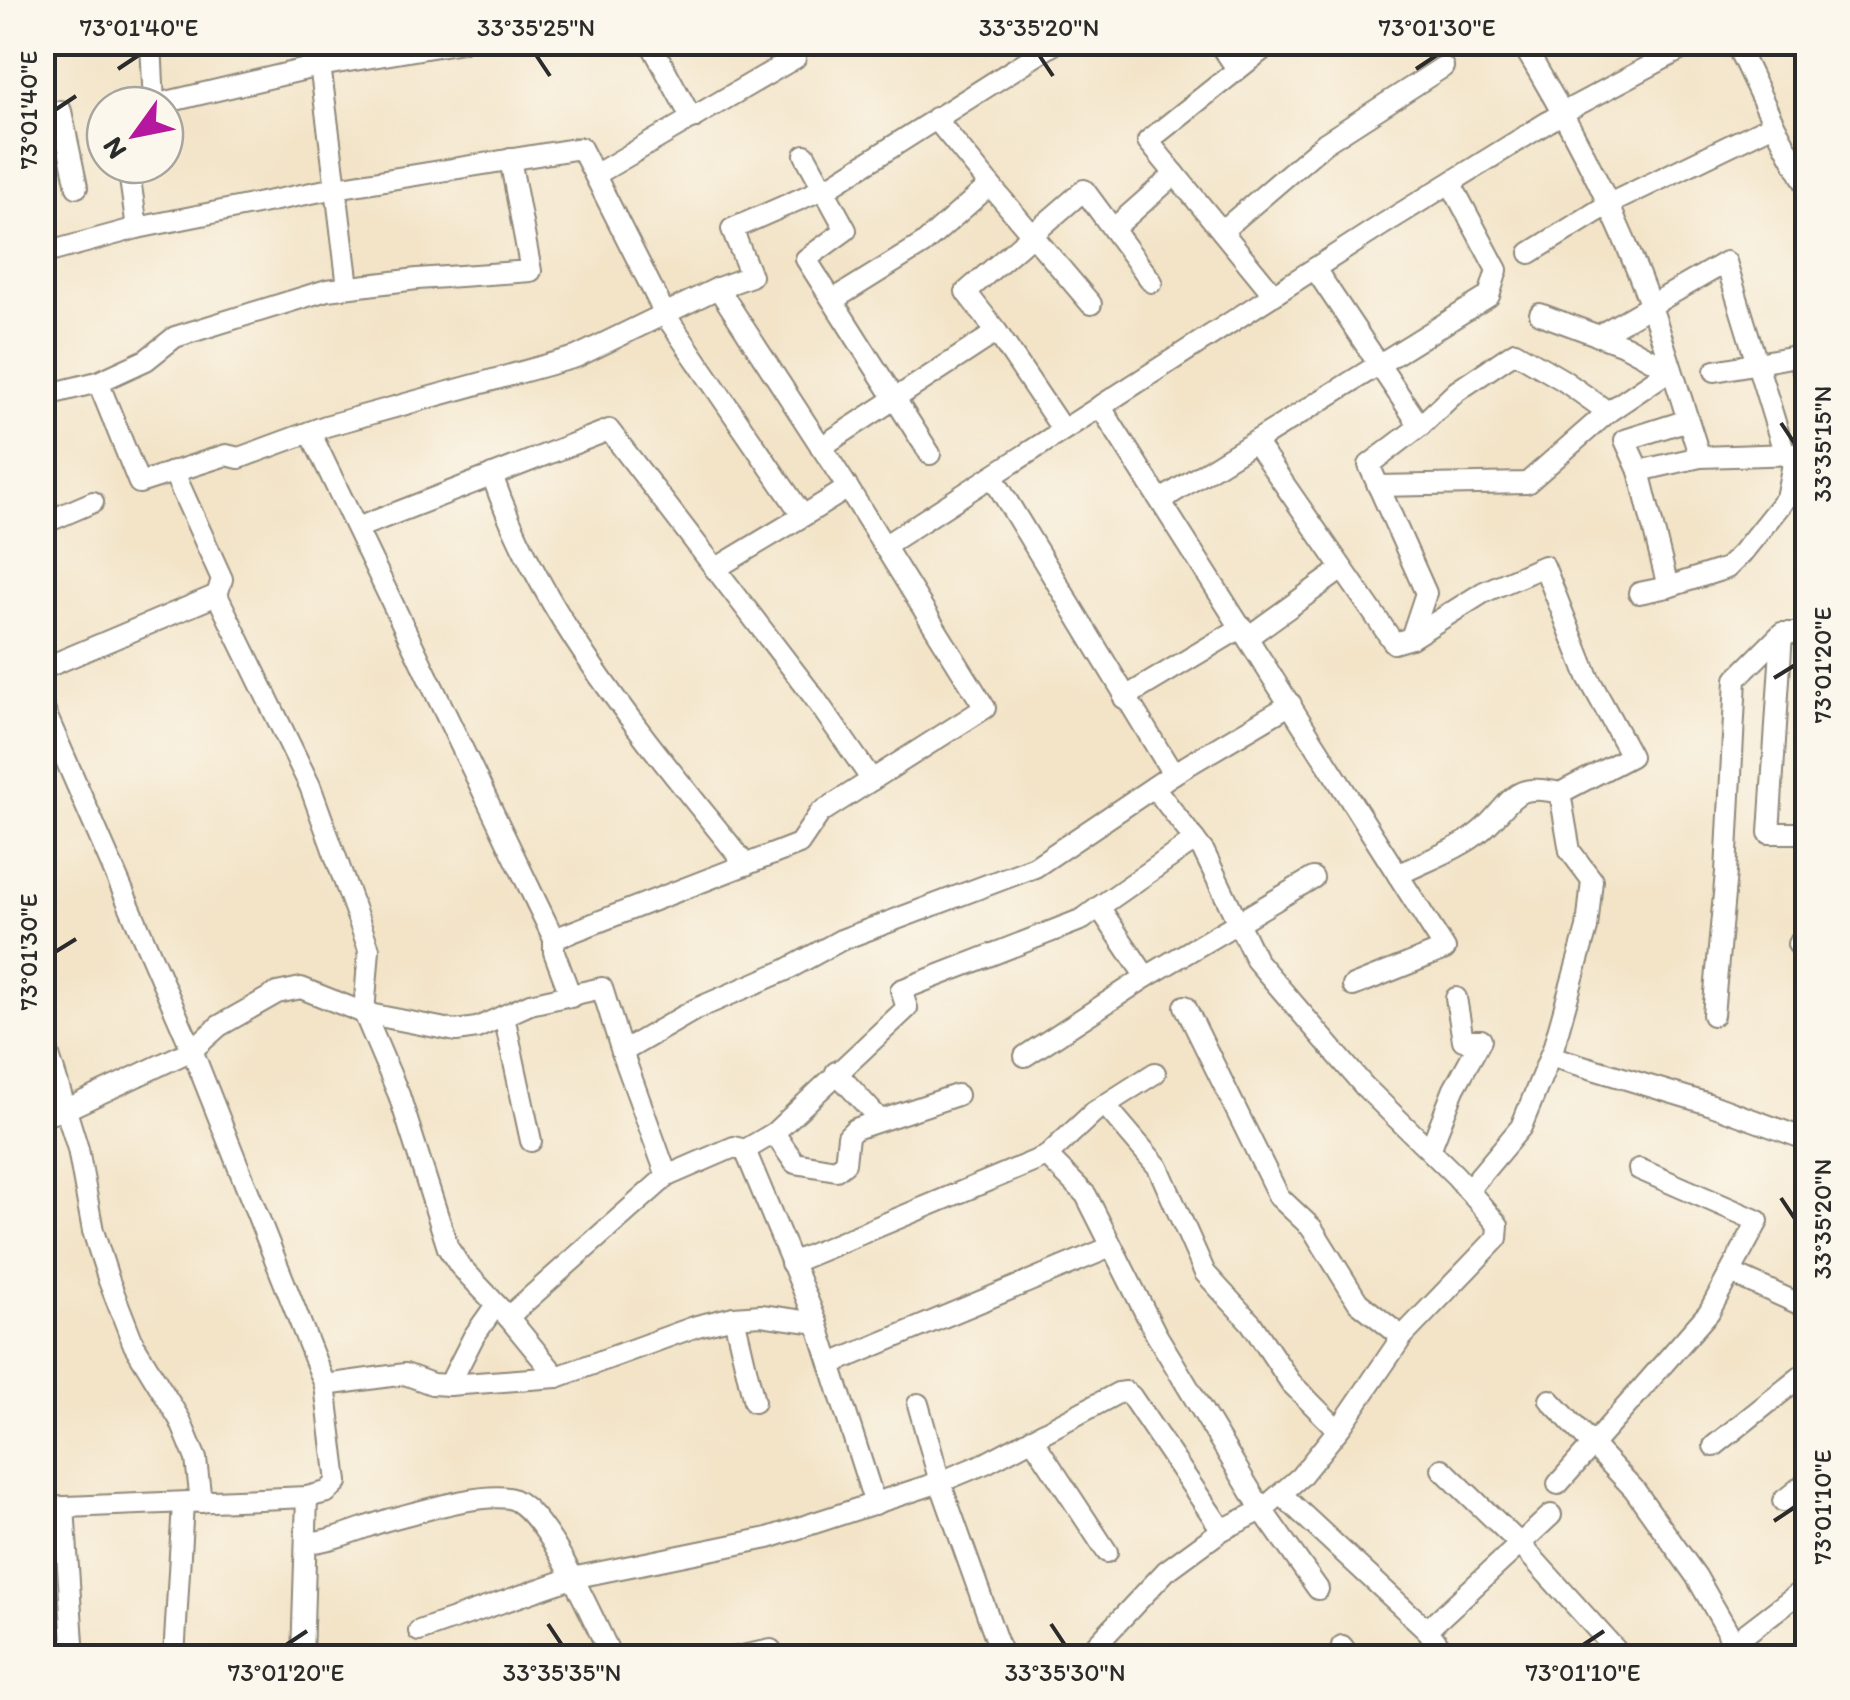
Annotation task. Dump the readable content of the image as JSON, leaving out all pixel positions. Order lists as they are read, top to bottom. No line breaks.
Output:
{"north":"bottom left","coordinates":["73°01'40\"E","33°35'25\"N","33°35'20\"N","73°01'30\"E","33°35'15\"N","73°01'20\"E","73°01'10\"E","33°35'35\"N","33°35'30\"N"]}
